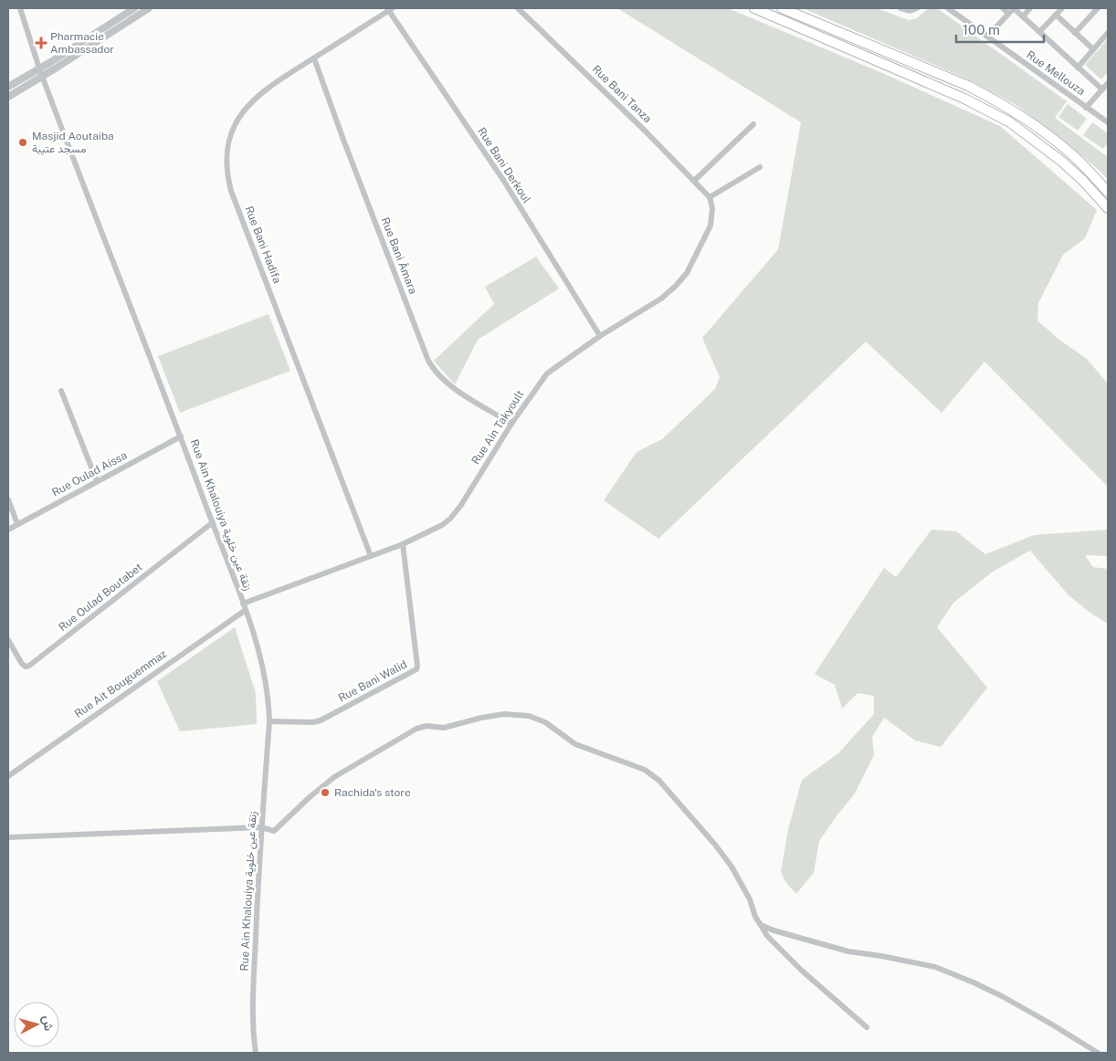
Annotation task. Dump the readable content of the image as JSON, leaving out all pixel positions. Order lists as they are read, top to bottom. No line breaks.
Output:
{"streets":{"street":["Rue Mellouza","Rue Bani Tanza","Rue Bani Derkoul","Rue Bani Hadifa","Rue Bani Âmara","Rue Ain Takyoult","Rue Oulad Aissa","Rue Ain Khalouiya زنقة عين خلوية","Rue Oulad Boutabet","Rue Bani Walid","Rue Ait Bouguemmaz"]},"crossings":[["Rue Bani Tanza","Rue Ain Takyoult"],["Rue Bani Derkoul","Rue Bani Hadifa"],["Rue Bani Derkoul","Rue Ain Takyoult"],["Rue Bani Hadifa","Rue Bani Âmara"],["Rue Bani Hadifa","Rue Ain Takyoult"],["Rue Bani Âmara","Rue Ain Takyoult"],["Rue Ain Takyoult","Rue Ain Khalouiya زنقة عين خلوية"],["Rue Ain Takyoult","Rue Bani Walid"],["Rue Oulad Aissa","Rue Ain Khalouiya زنقة عين خلوية"],["Rue Ain Khalouiya زنقة عين خلوية","Rue Oulad Boutabet"],["Rue Ain Khalouiya زنقة عين خلوية","Rue Bani Walid"],["Rue Ain Khalouiya زنقة عين خلوية","Rue Ait Bouguemmaz"]],"places":{"health":["Pharmacie Ambassador"],"other":["Masjid Aoutaiba مسجد عتيبة","Rachida's store"]},"scale_bar":"100 m","north":"right"}
